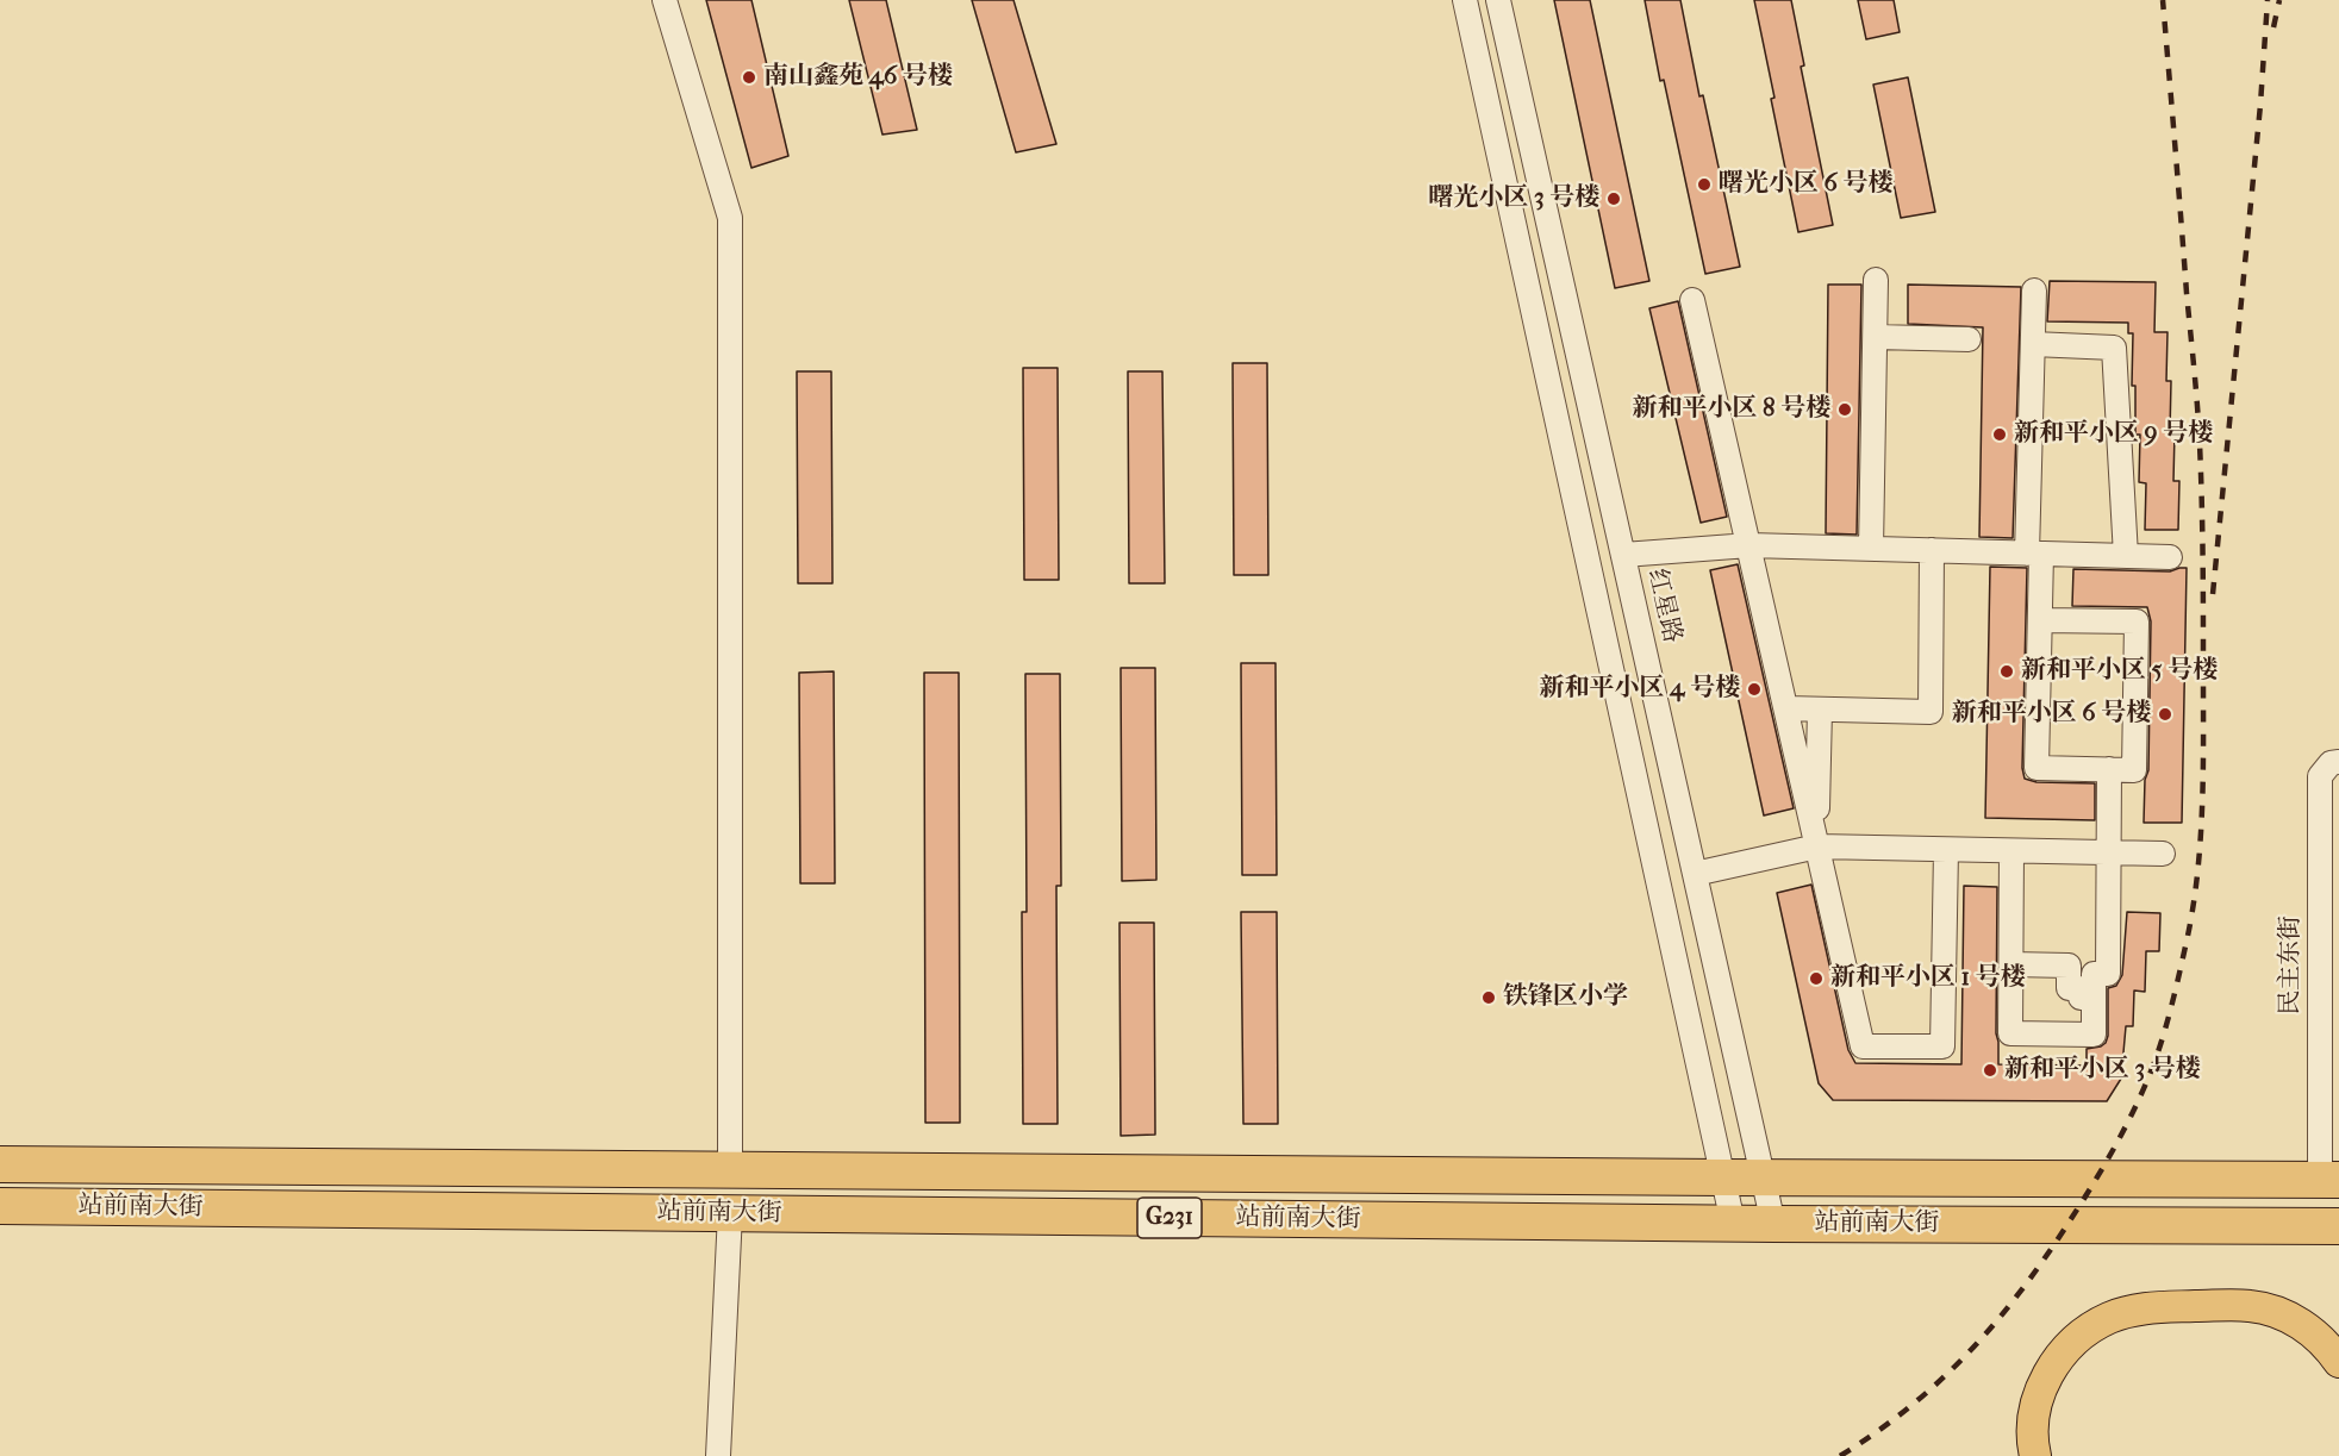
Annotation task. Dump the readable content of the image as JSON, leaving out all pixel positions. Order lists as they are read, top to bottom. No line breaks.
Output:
{"streets":{"highway":["站前南大街","G231"],"street":["红星路","民主东街"]},"crossings":[["红星路","站前南大街"],["民主东街","站前南大街"]],"places":["南山鑫苑 46 号楼","曙光小区 6 号楼","曙光小区 3 号楼","新和平小区 8 号楼","新和平小区 9 号楼","新和平小区 5 号楼","新和平小区 4 号楼","新和平小区 6 号楼","新和平小区 1 号楼","铁锋区小学","新和平小区 3 号楼"]}
